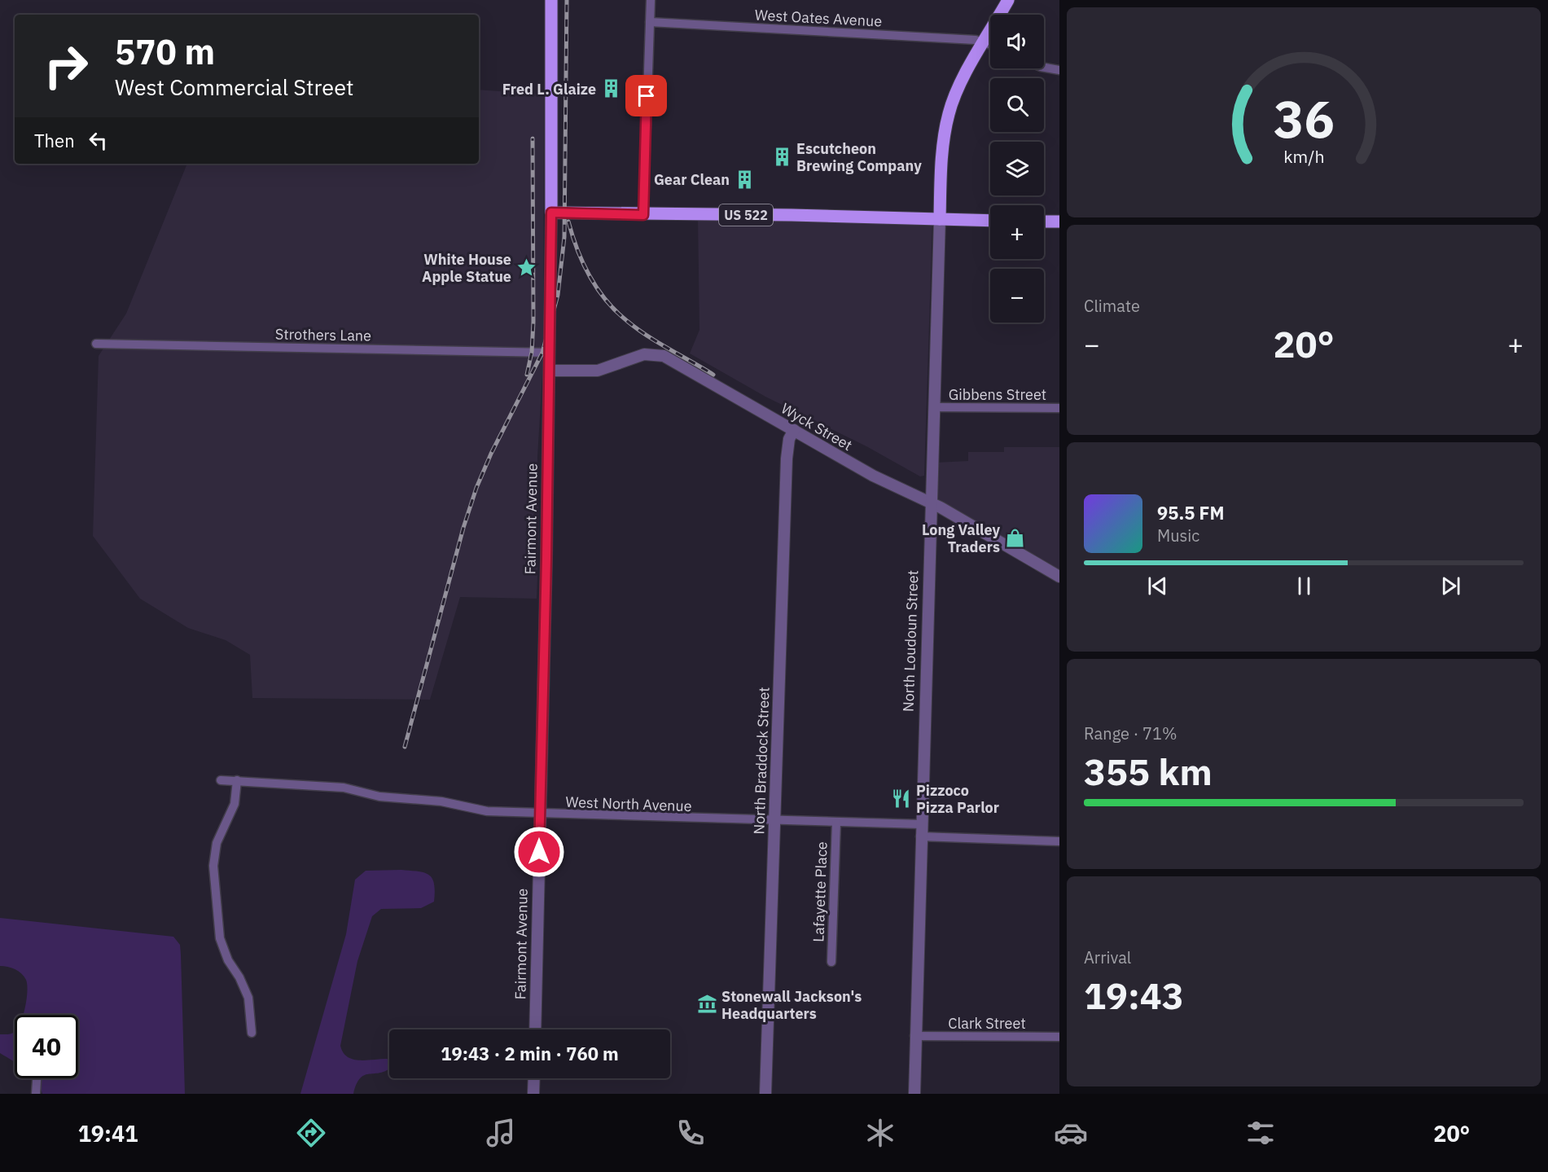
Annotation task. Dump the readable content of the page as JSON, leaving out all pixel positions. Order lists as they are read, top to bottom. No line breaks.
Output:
{"streets":{"main road":["US 522","Fairmont Avenue","North Loudoun Street"],"street":["West Oates Avenue","Strothers Lane","Gibbens Street","Wyck Street","North Braddock Street","West North Avenue","Lafayette Place","Clark Street"]},"crossings":[["West Oates Avenue","North Loudoun Street"],["US 522","Fairmont Avenue"],["US 522","North Loudoun Street"],["Strothers Lane","Fairmont Avenue"],["Gibbens Street","North Loudoun Street"],["Wyck Street","Fairmont Avenue"],["Wyck Street","North Loudoun Street"],["Wyck Street","North Braddock Street"],["Fairmont Avenue","West North Avenue"],["North Loudoun Street","West North Avenue"],["North Loudoun Street","Clark Street"],["North Braddock Street","West North Avenue"],["West North Avenue","Lafayette Place"]],"places":{"building":["Fred L. Glaize","Escutcheon Brewing Company","Gear Clean"],"place":["White House Apple Statue"],"shop":["Long Valley Traders"],"restaurant":["Pizzoco Pizza Parlor"],"museum":["Stonewall Jackson's Headquarters"]},"page":{"map_buttons":["+","−"],"turn":["570 m","West Commercial Street"],"then":"Then","tile":["Climate",["Range · 71%","355 km"],["Arrival","19:43"]],"heat":["−","20°","+"],"song":["95.5 FM","Music"],"limit":"40","trip":"19:43 · 2 min · 760 m","tabs":["19:41","20°"],"gauge":["36","km/h"]}}
